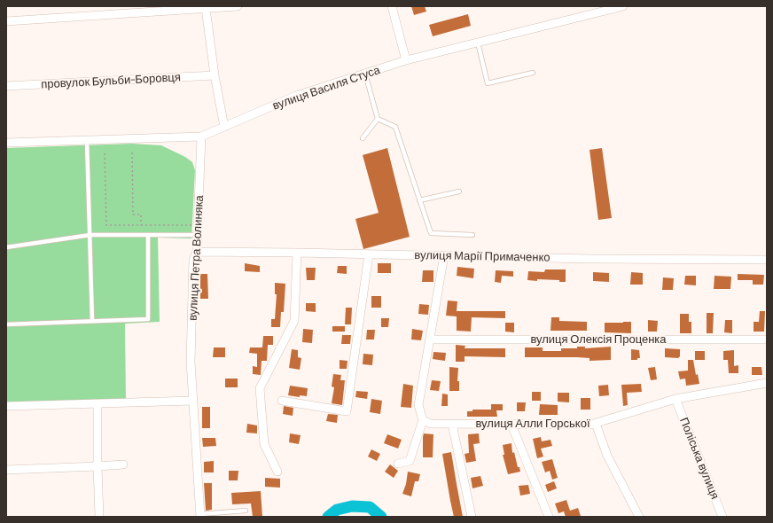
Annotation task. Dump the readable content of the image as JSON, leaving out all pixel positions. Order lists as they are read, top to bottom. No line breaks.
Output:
{"streets":{"street":["провулок Бульби-Боровця","вулиця Василя Стуса","вулиця Марії Примаченко","вулиця Петра Волиняка","вулиця Олексія Проценка","вулиця Алли Горської","Поліська вулиця"]},"crossings":[["вулиця Василя Стуса","вулиця Петра Волиняка"],["вулиця Марії Примаченко","вулиця Петра Волиняка"],["вулиця Алли Горської","Поліська вулиця"]]}
